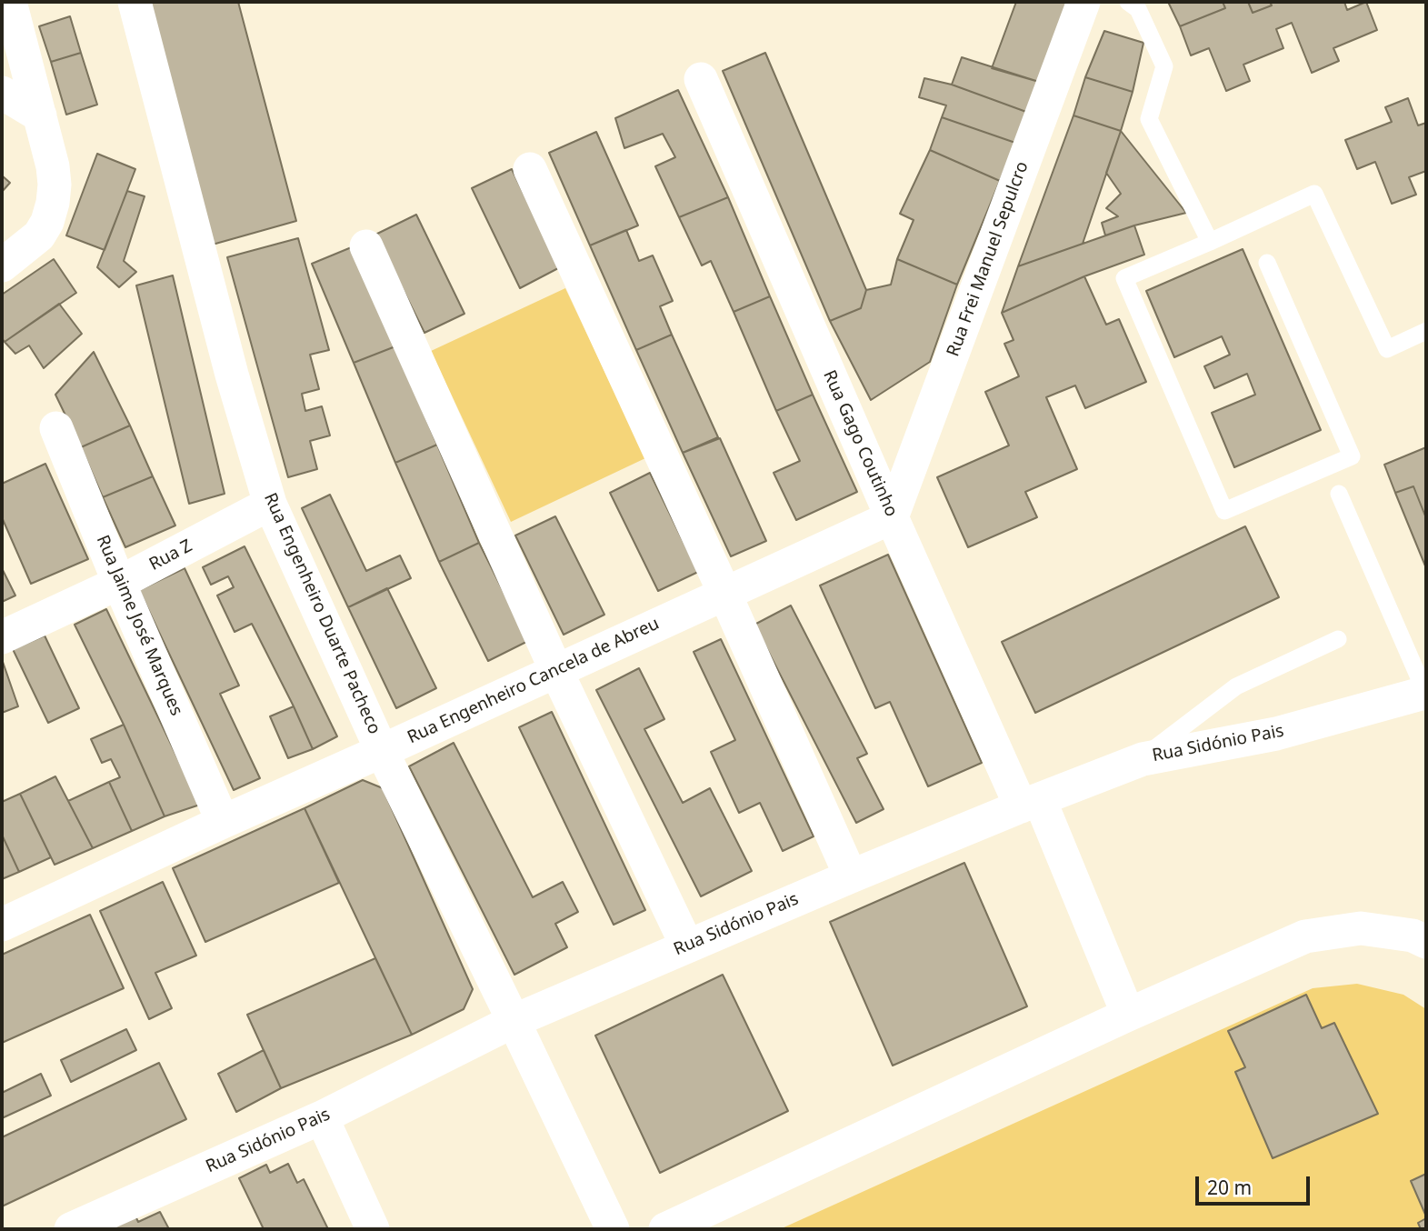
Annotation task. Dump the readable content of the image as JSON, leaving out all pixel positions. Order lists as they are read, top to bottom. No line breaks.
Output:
{"streets":{"street":["Rua Frei Manuel Sepulcro","Rua Gago Coutinho","Rua Z","Rua Engenheiro Duarte Pacheco","Rua Jaime José Marques","Rua Engenheiro Cancela de Abreu","Rua Sidónio Pais"]},"crossings":[["Rua Frei Manuel Sepulcro","Rua Gago Coutinho"],["Rua Frei Manuel Sepulcro","Rua Engenheiro Cancela de Abreu"],["Rua Gago Coutinho","Rua Engenheiro Cancela de Abreu"],["Rua Gago Coutinho","Rua Sidónio Pais"],["Rua Z","Rua Engenheiro Duarte Pacheco"],["Rua Z","Rua Jaime José Marques"],["Rua Engenheiro Duarte Pacheco","Rua Engenheiro Cancela de Abreu"],["Rua Engenheiro Duarte Pacheco","Rua Sidónio Pais"],["Rua Jaime José Marques","Rua Engenheiro Cancela de Abreu"]],"scale_bar":"20 m"}
